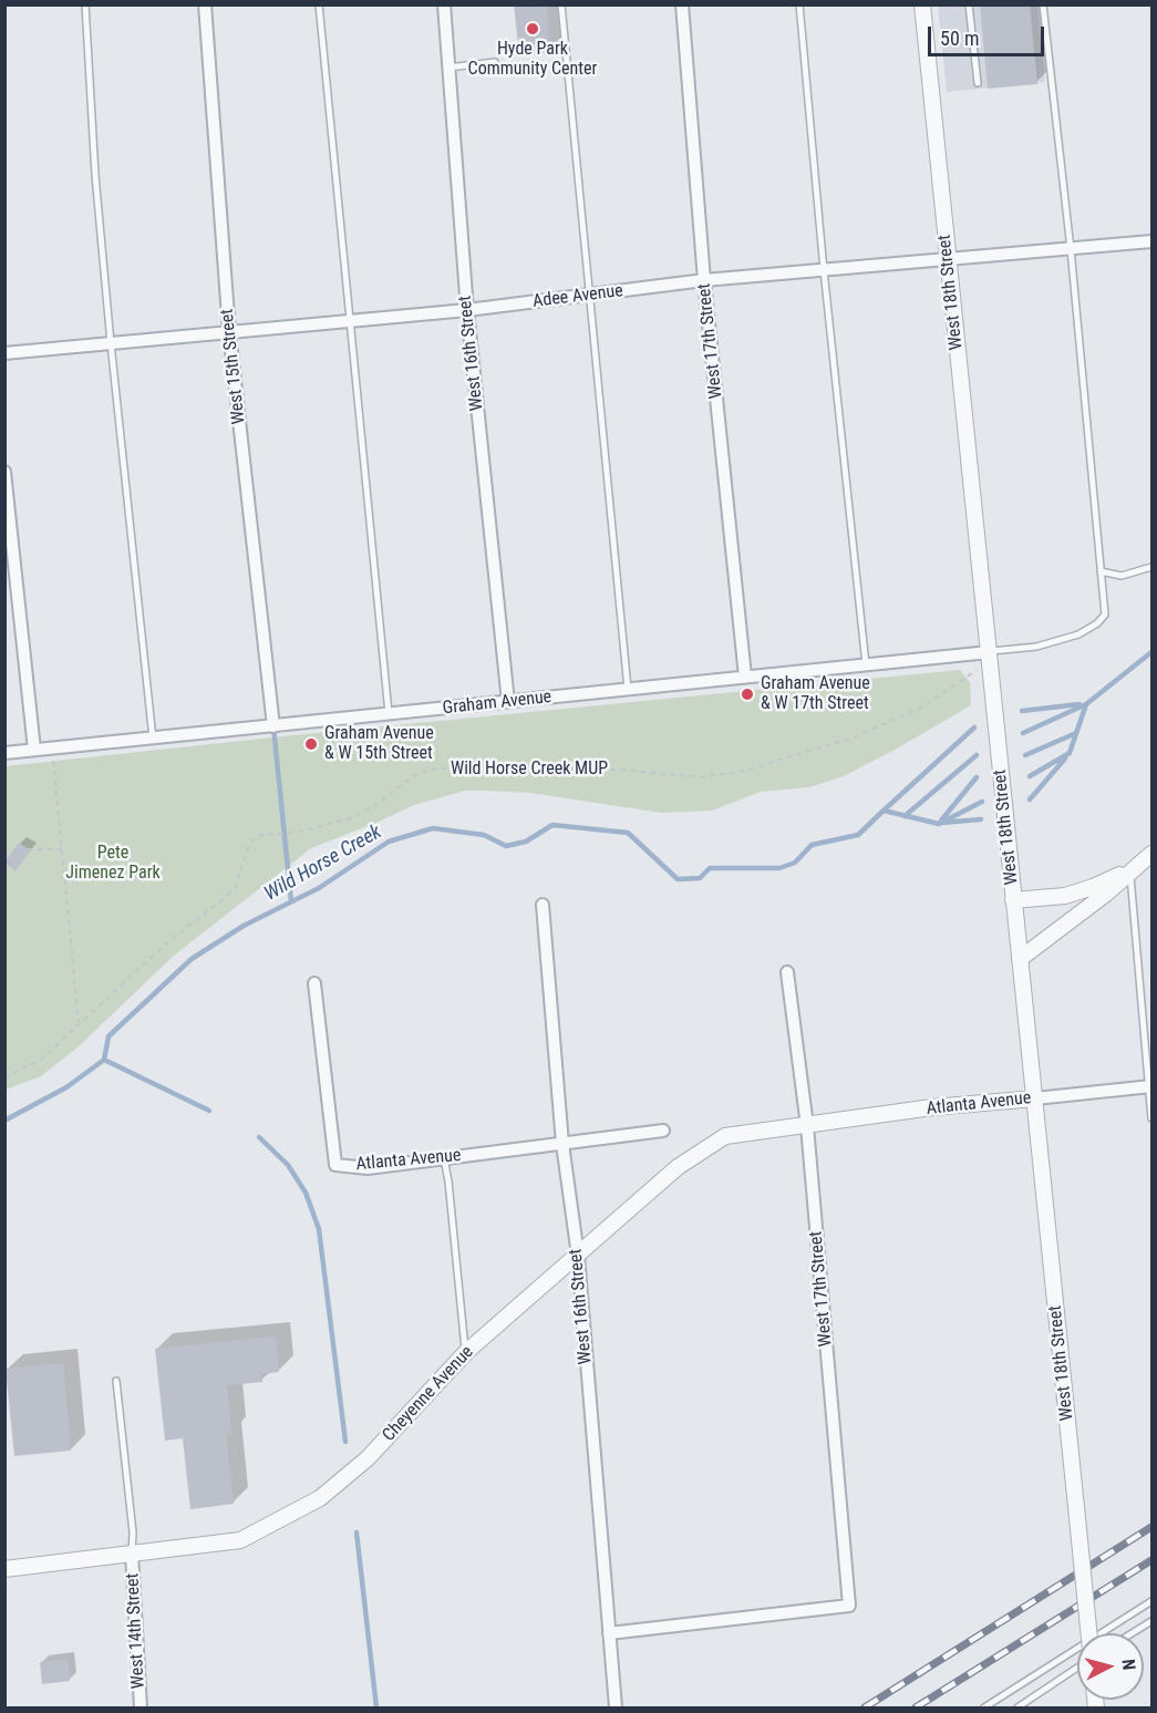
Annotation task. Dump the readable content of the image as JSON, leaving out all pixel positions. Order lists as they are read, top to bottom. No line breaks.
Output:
{"streets":{"street":["West 18th Street","Adee Avenue","West 17th Street","West 16th Street","West 15th Street","Graham Avenue","Atlanta Avenue","Cheyenne Avenue","West 14th Street"],"path":["Wild Horse Creek MUP"]},"crossings":[["West 18th Street","Adee Avenue"],["West 18th Street","Graham Avenue"],["West 18th Street","Wild Horse Creek MUP"],["West 18th Street","Atlanta Avenue"],["Adee Avenue","West 17th Street"],["Adee Avenue","West 16th Street"],["Adee Avenue","West 15th Street"],["West 17th Street","West 16th Street"],["West 17th Street","Graham Avenue"],["West 17th Street","Atlanta Avenue"],["West 17th Street","Cheyenne Avenue"],["West 16th Street","Graham Avenue"],["West 16th Street","Atlanta Avenue"],["West 16th Street","Cheyenne Avenue"],["West 15th Street","Graham Avenue"],["Graham Avenue","Wild Horse Creek MUP"],["Atlanta Avenue","Cheyenne Avenue"],["Cheyenne Avenue","West 14th Street"]],"water":["Wild Horse Creek"],"parks":["Pete Jimenez Park"],"places":["Hyde Park Community Center","Graham Avenue & W 17th Street","Graham Avenue & W 15th Street"],"scale_bar":"50 m","north":"right"}
